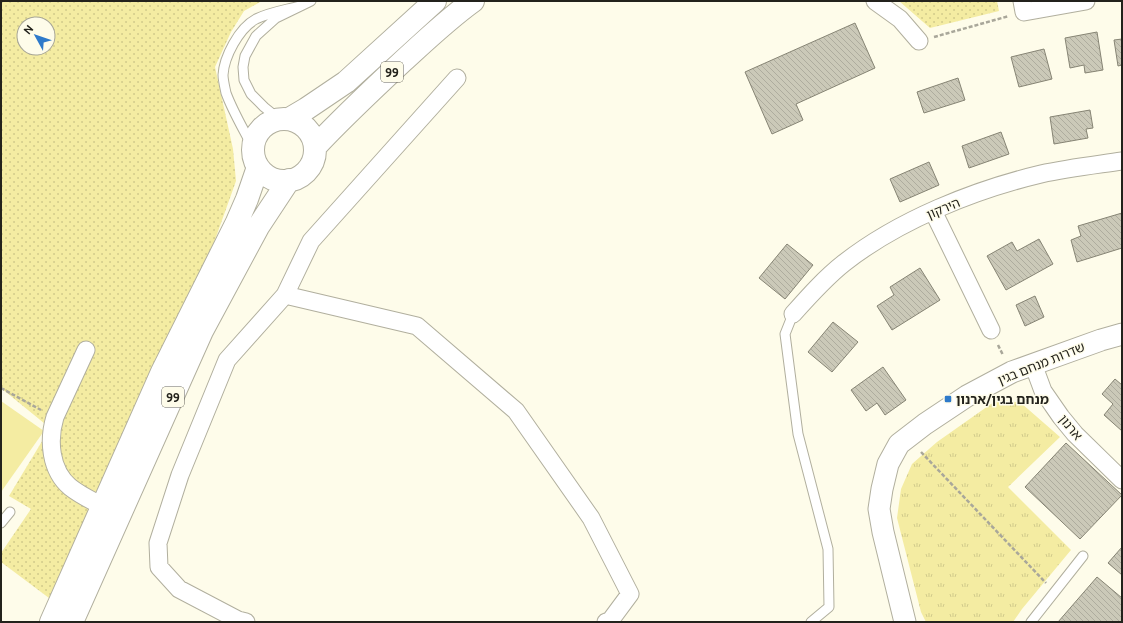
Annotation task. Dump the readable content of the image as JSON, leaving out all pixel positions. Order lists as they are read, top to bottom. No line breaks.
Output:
{"streets":{"highway":["99"],"street":["הירקון","שדרות מנחם בגין","ארנון"]},"crossings":[["שדרות מנחם בגין","ארנון"]],"places":{"transit":["מנחם בגין/ארנון"]},"north":"top left"}
